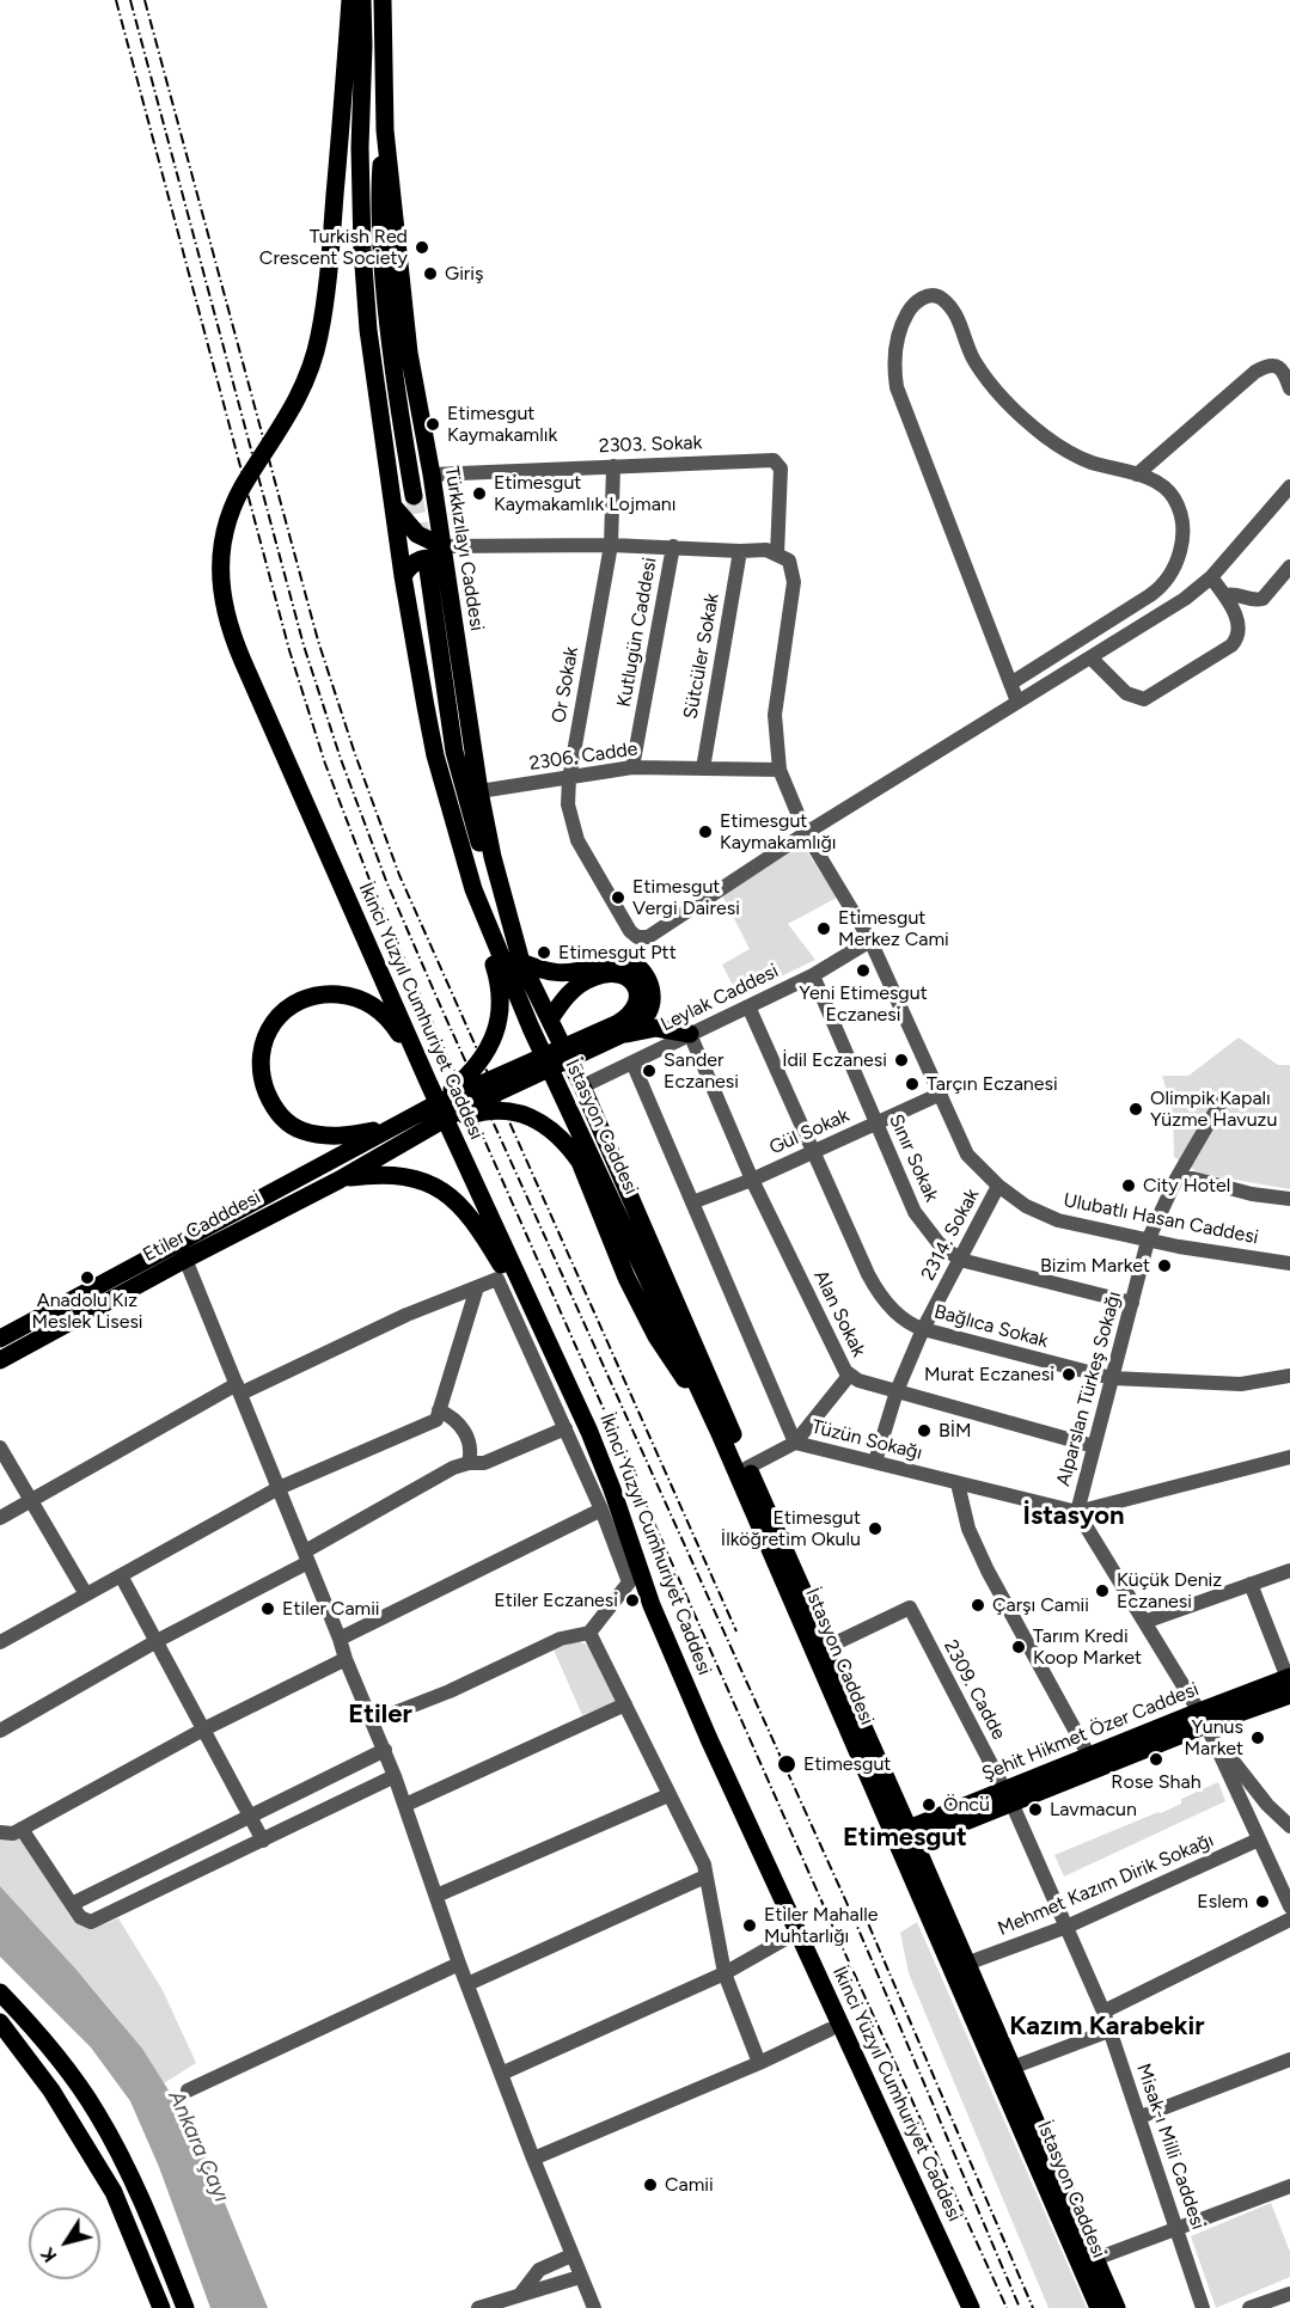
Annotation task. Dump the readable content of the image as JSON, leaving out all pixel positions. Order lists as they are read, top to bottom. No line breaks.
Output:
{"streets":{"main road":["Türkkızılayı Caddesi","İkinci Yüzyıl Cumhuriyet Caddesi","İstasyon Caddesi","Etiler Cadddesi","Şehit Hikmet Özer Caddesi"],"street":["2303. Sokak","Kutlugün Caddesi","Sütcüler Sokak","Or Sokak","2306. Cadde","Leylak Caddesi","Gül Sokak","Sınır Sokak","Ulubatlı Hasan Caddesi","2314. Sokak","Alan Sokak","Bağlıca Sokak","Alparslan Türkeş Sokağı","Tüzün Sokağı","2309. Cadde","Mehmet Kazım Dirik Sokağı","Misak-ı Milli Caddesi"]},"crossings":[["2303. Sokak","Türkkızılayı Caddesi"],["2303. Sokak","Or Sokak"],["2303. Sokak","Ulubatlı Hasan Caddesi"],["Türkkızılayı Caddesi","2306. Cadde"],["Türkkızılayı Caddesi","Leylak Caddesi"],["Türkkızılayı Caddesi","İstasyon Caddesi"],["Kutlugün Caddesi","2306. Cadde"],["Sütcüler Sokak","2306. Cadde"],["Or Sokak","2306. Cadde"],["Or Sokak","Ulubatlı Hasan Caddesi"],["2306. Cadde","Ulubatlı Hasan Caddesi"],["Leylak Caddesi","İstasyon Caddesi"],["Leylak Caddesi","Sınır Sokak"],["Leylak Caddesi","Ulubatlı Hasan Caddesi"],["Leylak Caddesi","Alan Sokak"],["Leylak Caddesi","Bağlıca Sokak"],["Leylak Caddesi","Tüzün Sokağı"],["İstasyon Caddesi","2309. Cadde"],["İstasyon Caddesi","Şehit Hikmet Özer Caddesi"],["İstasyon Caddesi","Mehmet Kazım Dirik Sokağı"],["Gül Sokak","Sınır Sokak"],["Gül Sokak","Ulubatlı Hasan Caddesi"],["Gül Sokak","Alan Sokak"],["Gül Sokak","Bağlıca Sokak"],["Gül Sokak","Tüzün Sokağı"],["Sınır Sokak","2314. Sokak"],["Sınır Sokak","Alparslan Türkeş Sokağı"],["Ulubatlı Hasan Caddesi","2314. Sokak"],["Ulubatlı Hasan Caddesi","Alparslan Türkeş Sokağı"],["2314. Sokak","Alan Sokak"],["2314. Sokak","Bağlıca Sokak"],["2314. Sokak","Tüzün Sokağı"],["Alan Sokak","Alparslan Türkeş Sokağı"],["Bağlıca Sokak","Alparslan Türkeş Sokağı"],["Alparslan Türkeş Sokağı","Tüzün Sokağı"],["Alparslan Türkeş Sokağı","Şehit Hikmet Özer Caddesi"],["2309. Cadde","Şehit Hikmet Özer Caddesi"],["2309. Cadde","Misak-ı Milli Caddesi"],["Şehit Hikmet Özer Caddesi","Misak-ı Milli Caddesi"],["Mehmet Kazım Dirik Sokağı","Misak-ı Milli Caddesi"]],"districts":["İstasyon","Etiler","Etimesgut","Kazım Karabekir"],"water":["Ankara Çayı"],"places":["Turkish Red Crescent Society","Giriş","Etimesgut Kaymakamlık","Etimesgut Kaymakamlık Lojmanı","Etimesgut Kaymakamlığı","Etimesgut Vergi Dairesi","Etimesgut Merkez Cami","Etimesgut Ptt","Yeni Etimesgut Eczanesi","İdil Eczanesi","Sander Eczanesi","Tarçın Eczanesi","Olimpik Kapalı Yüzme Havuzu","City Hotel","Bizim Market","Anadolu Kız Meslek Lisesi","Murat Eczanesi","BİM","Etimesgut İlköğretim Okulu","Küçük Deniz Eczanesi","Etiler Eczanesi","Çarşı Camii","Etiler Camii","Tarım Kredi Koop Market","Yunus Market","Rose Shah","Etimesgut","Öncü","Lavmacun","Eslem","Etiler Mahalle Muhtarlığı","Camii"],"north":"bottom left"}
